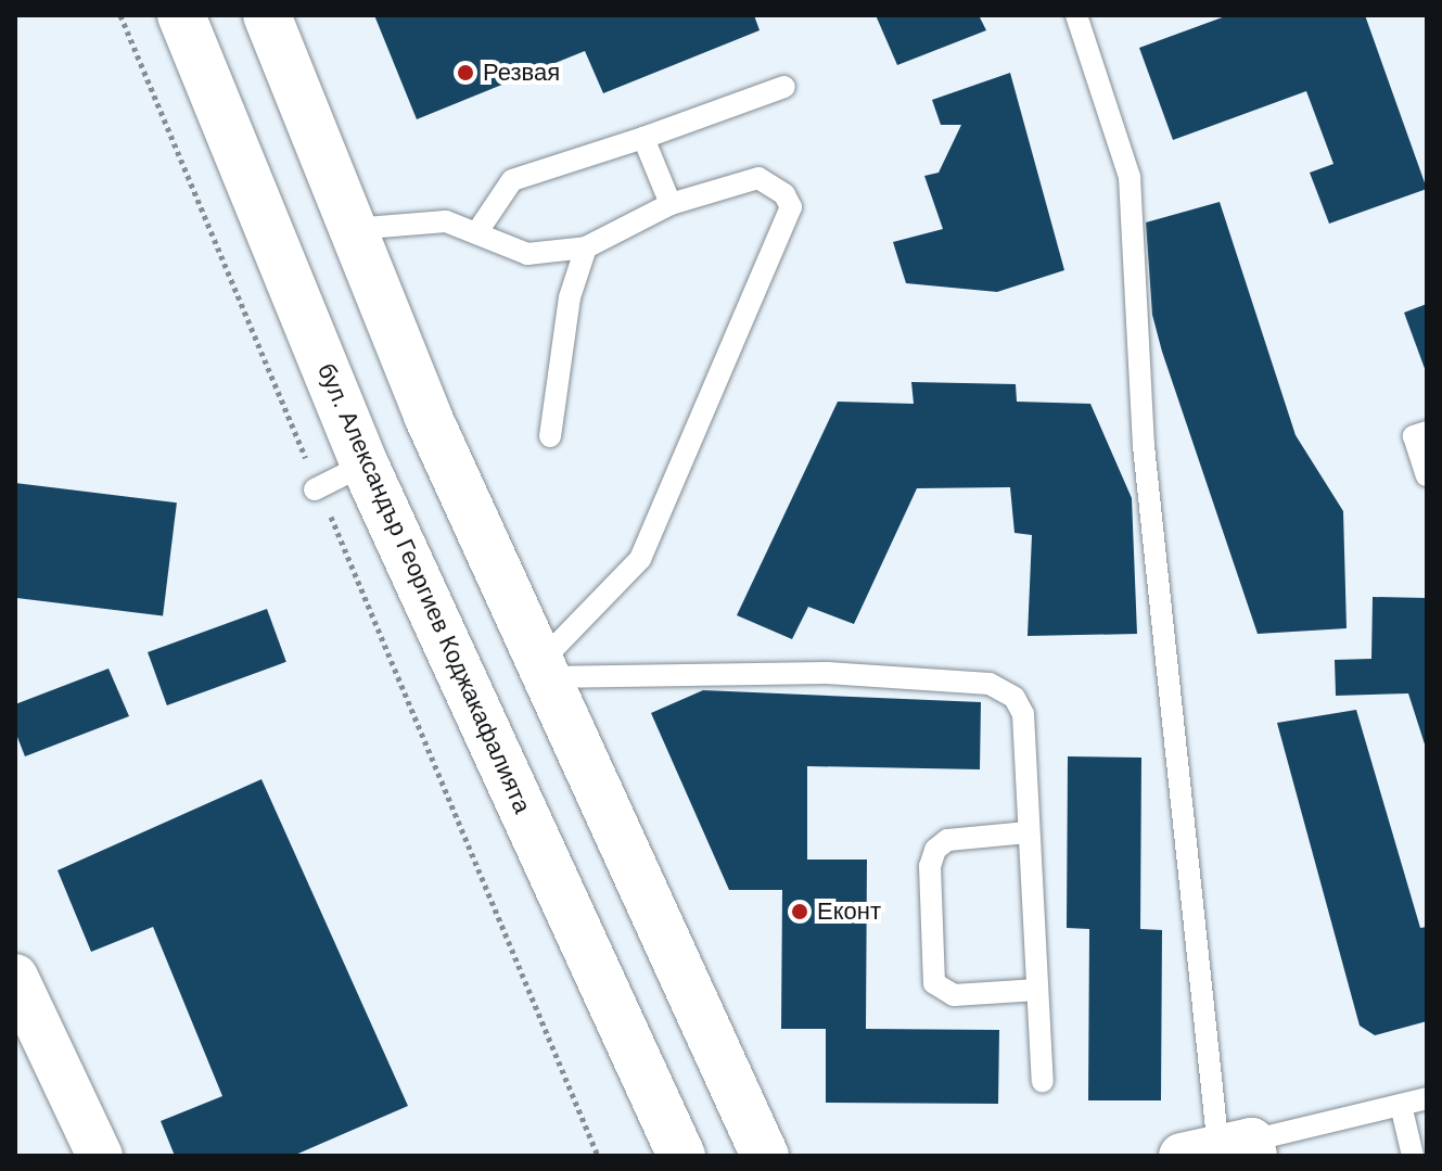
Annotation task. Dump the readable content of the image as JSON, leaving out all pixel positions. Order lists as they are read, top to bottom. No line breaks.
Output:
{"streets":{"main road":["бул. Александър Георгиев Коджакафалията"]},"places":["Резвая","Еконт"]}
